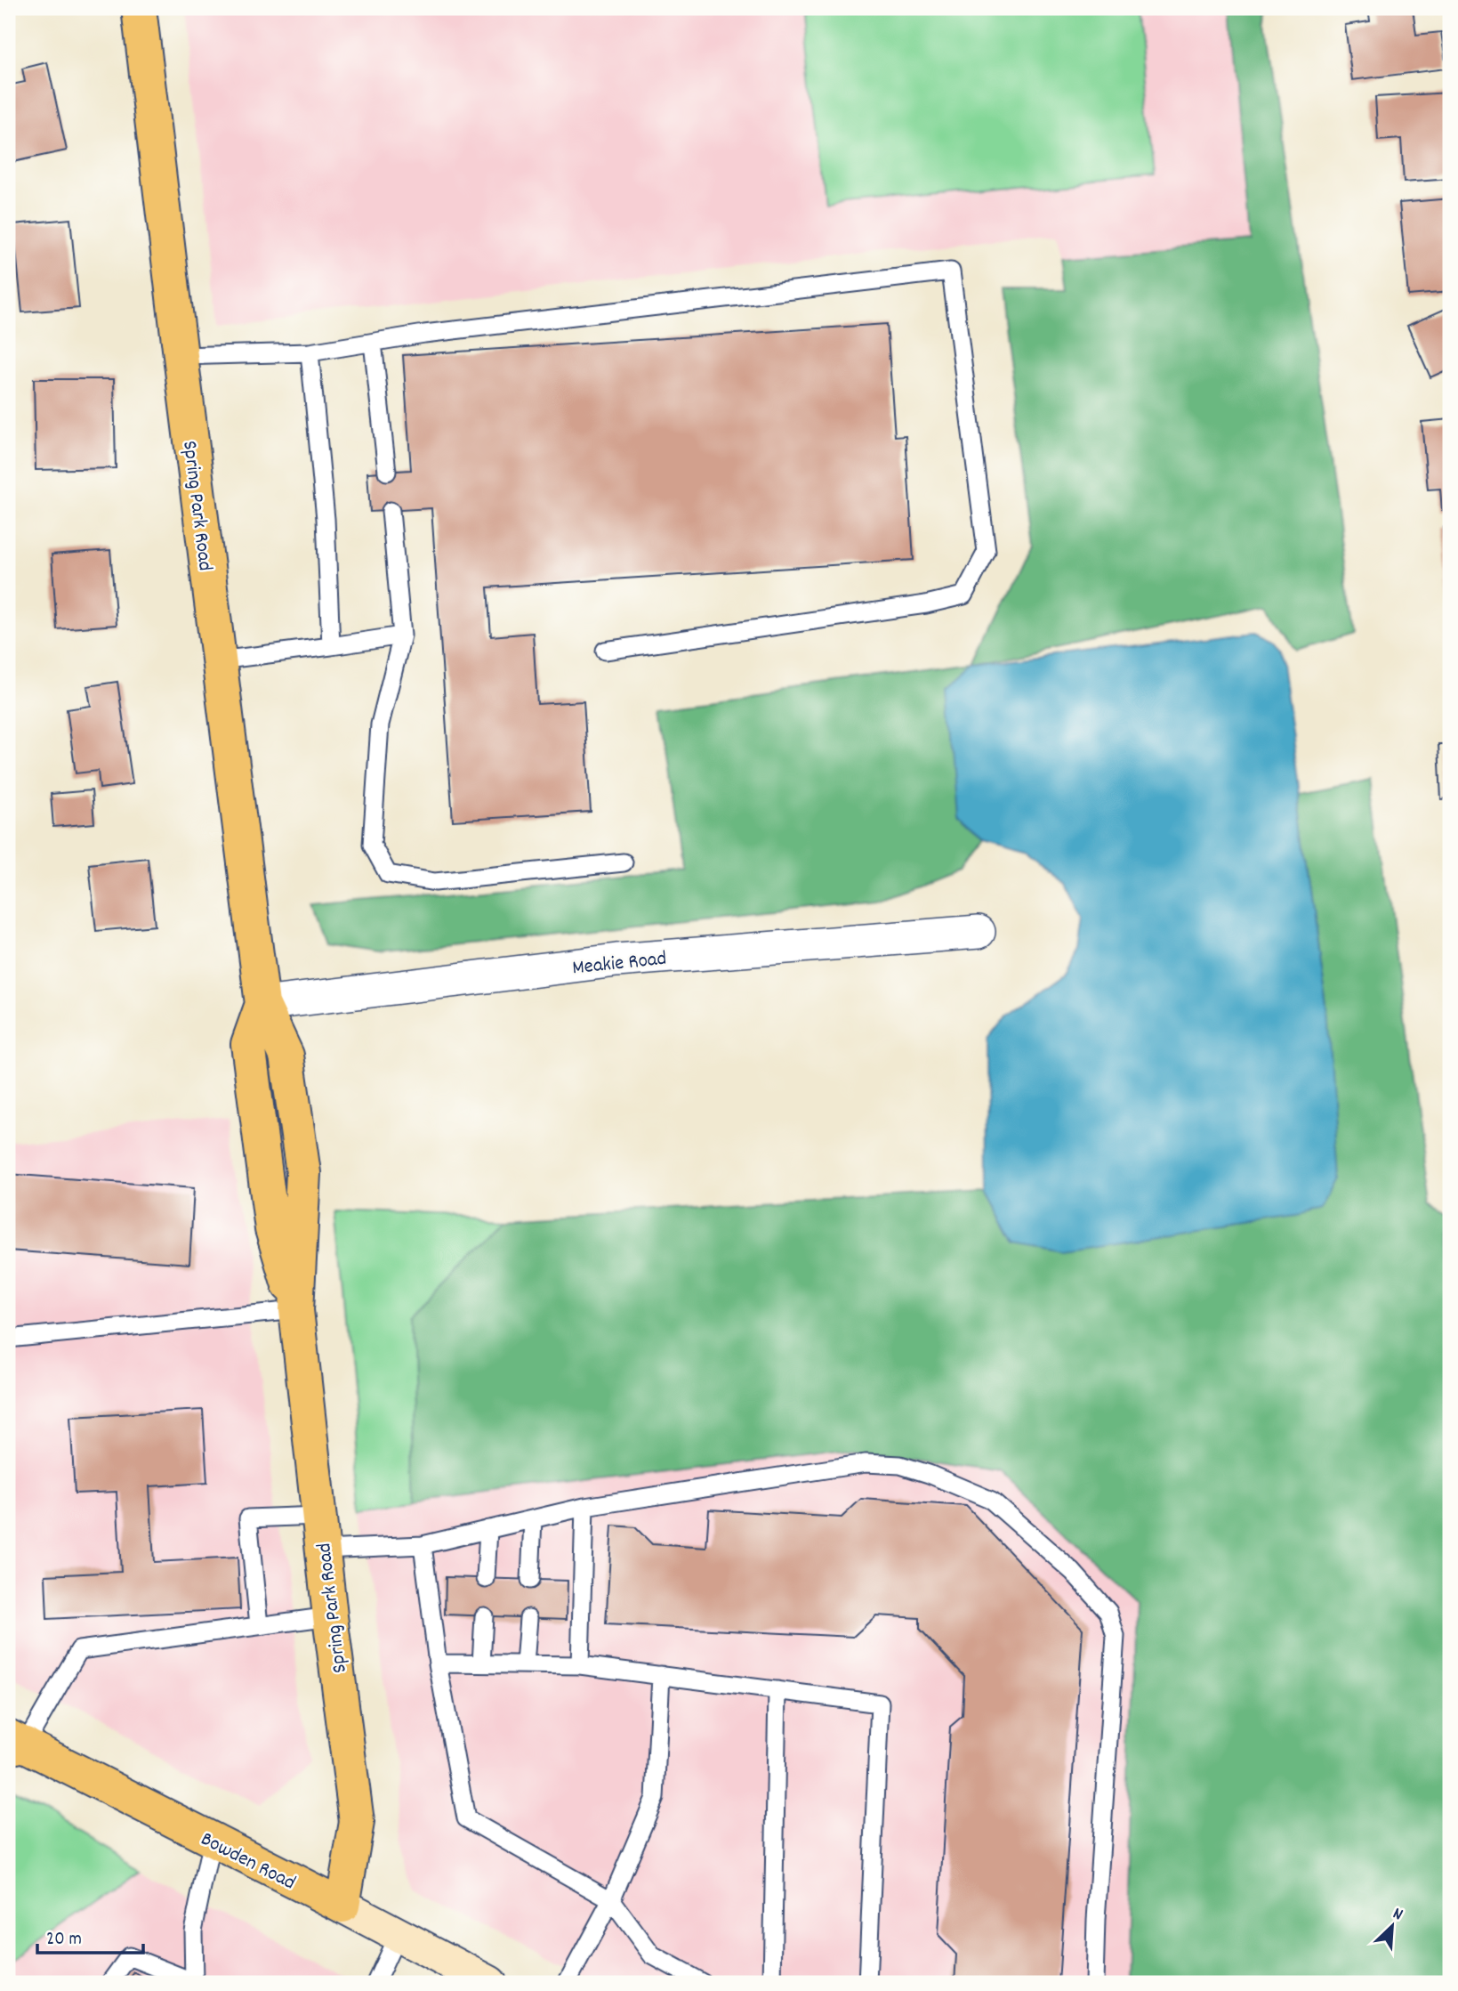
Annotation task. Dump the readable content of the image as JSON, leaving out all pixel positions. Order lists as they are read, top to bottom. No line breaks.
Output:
{"streets":{"main road":["Spring Park Road","Bowden Road"],"street":["Meakie Road"]},"crossings":[["Spring Park Road","Meakie Road"],["Spring Park Road","Bowden Road"]],"scale_bar":"20 m","north":"top right"}
